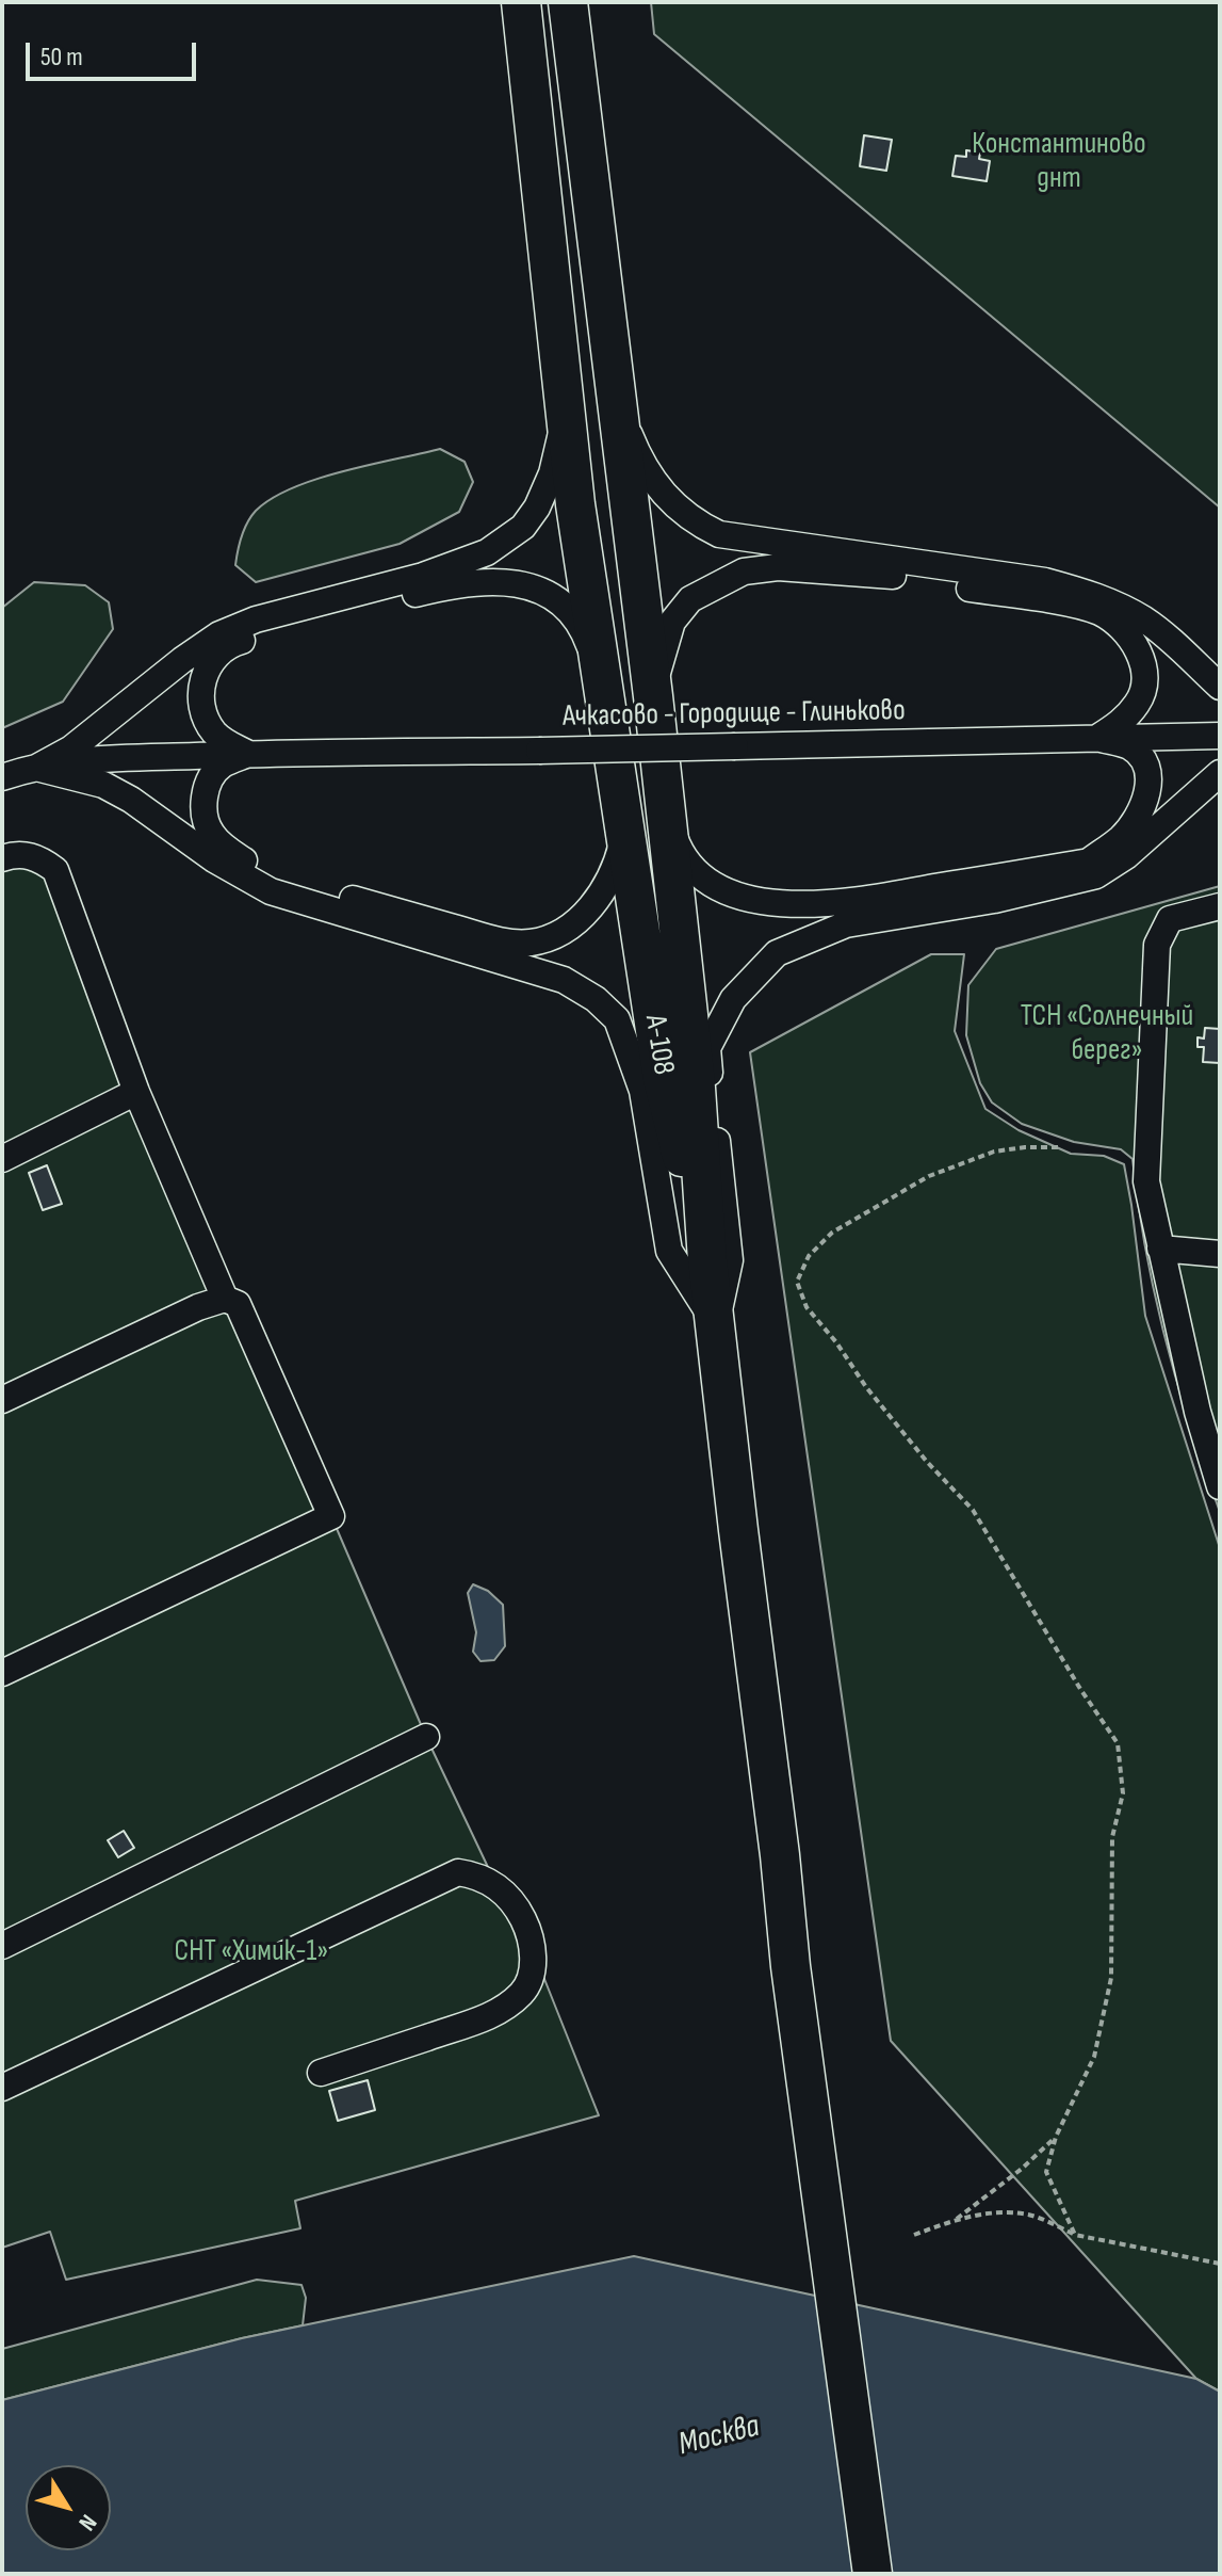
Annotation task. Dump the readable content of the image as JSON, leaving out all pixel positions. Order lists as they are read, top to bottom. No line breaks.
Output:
{"streets":{"highway":["А-108"],"street":["Ачкасово - Городище - Глиньково"]},"water":["Москва"],"parks":["Константиново днт","ТСН «Солнечный берег»","СНТ «Химик-1»"],"scale_bar":"50 m","north":"bottom right"}
